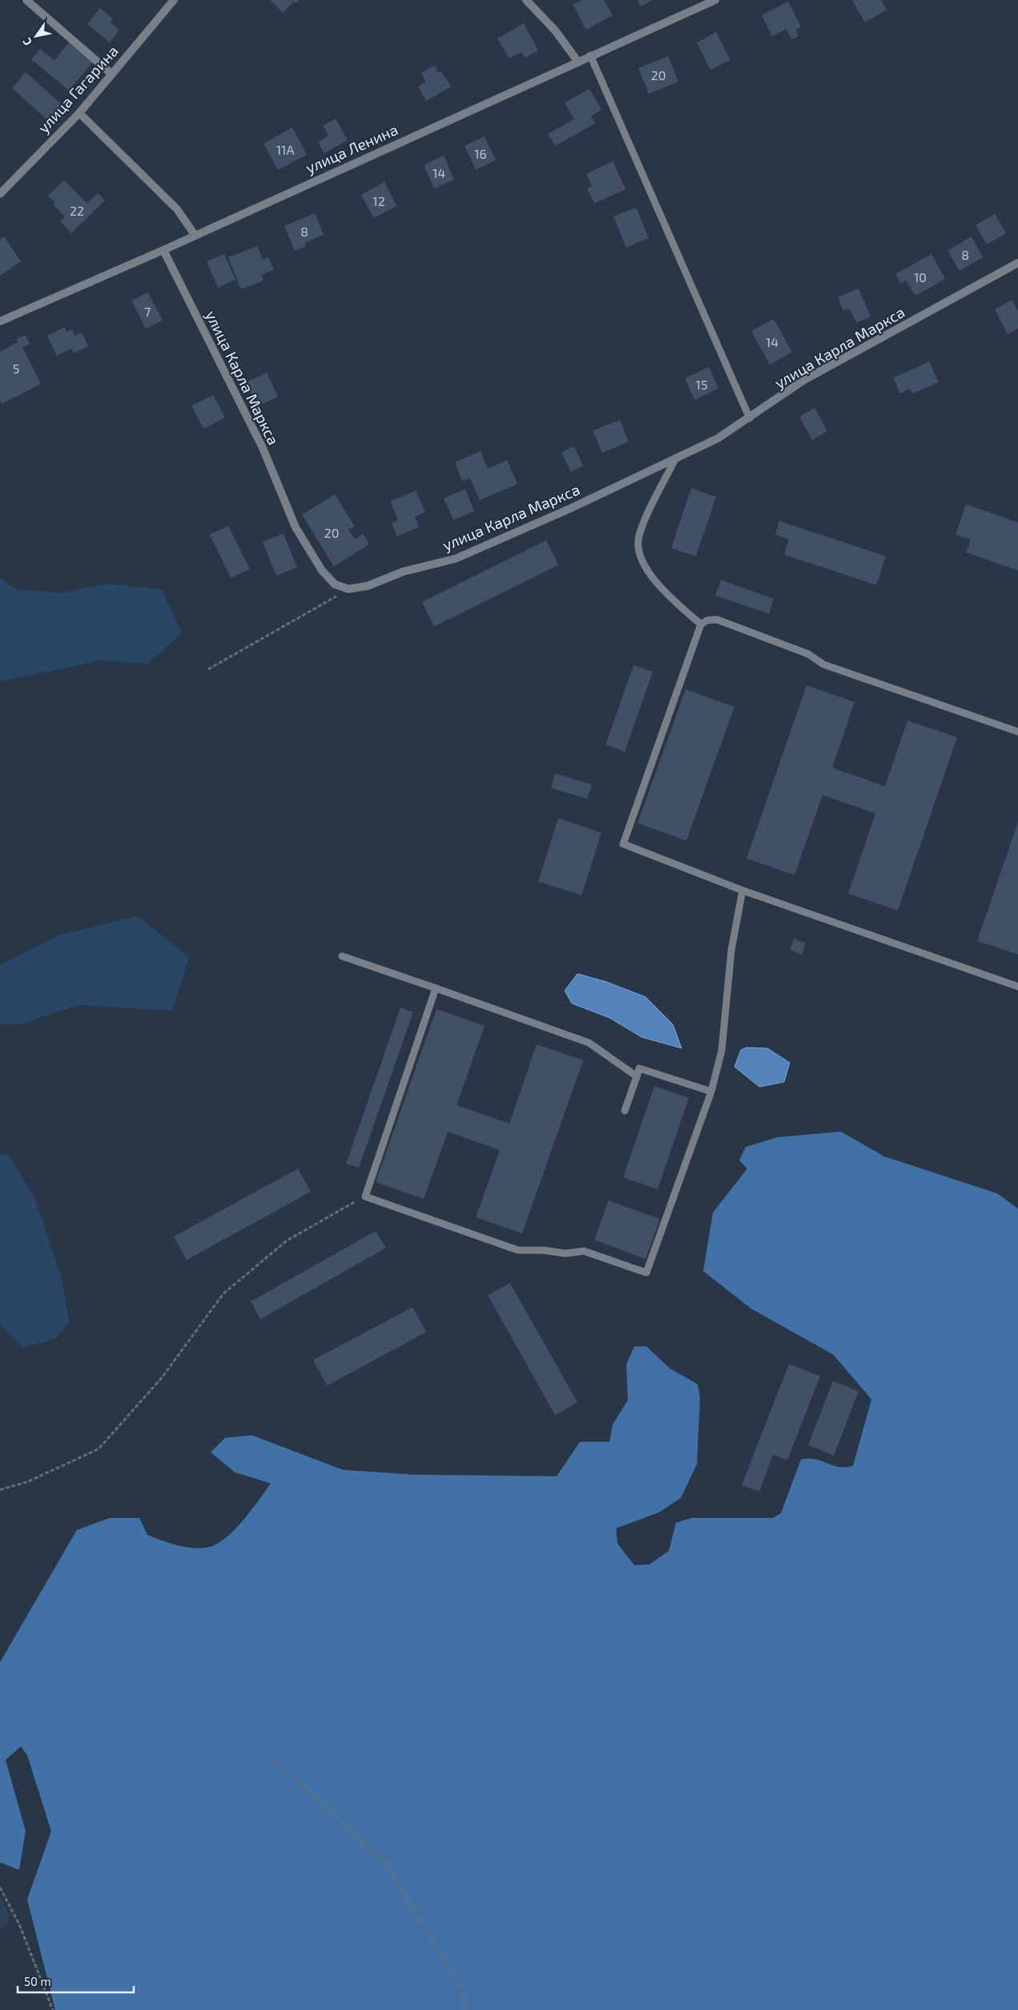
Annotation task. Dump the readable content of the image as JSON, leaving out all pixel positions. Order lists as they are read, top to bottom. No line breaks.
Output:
{"streets":{"street":["улица Гагарина","улица Ленина","улица Карла Маркса"]},"crossings":[["улица Ленина","улица Карла Маркса"]],"house_numbers":["20","11А","16","14","12","22","8","8","10","7","14","5","15","20"],"scale_bar":"50 m","north":"bottom left"}
